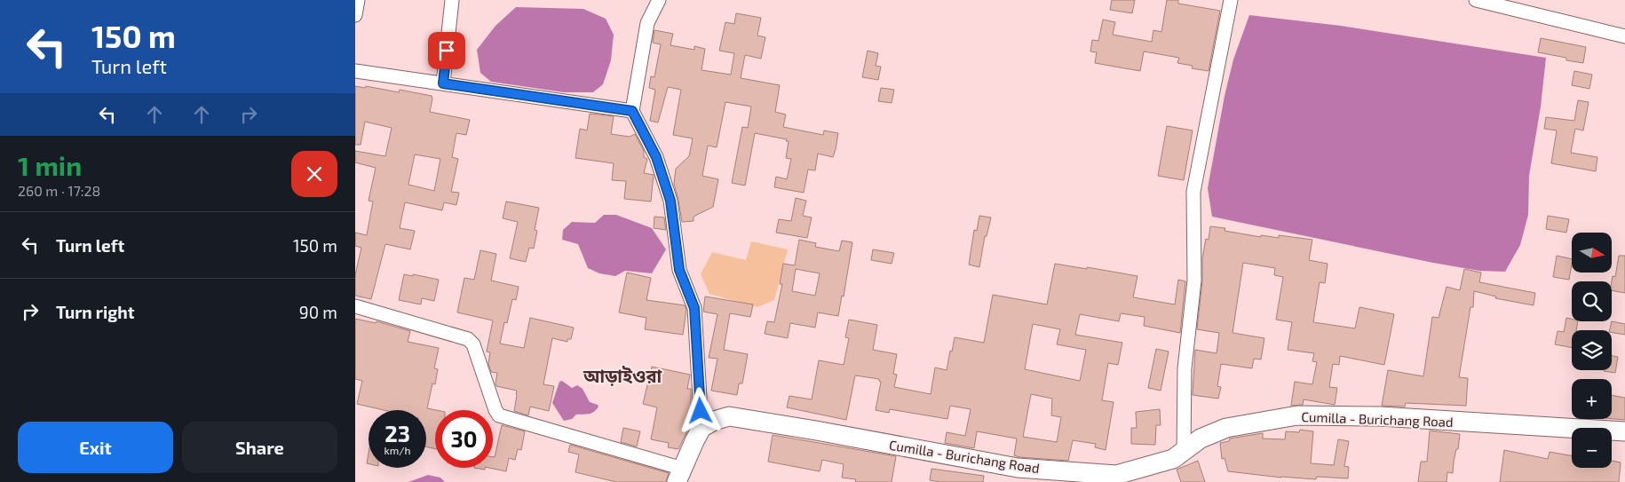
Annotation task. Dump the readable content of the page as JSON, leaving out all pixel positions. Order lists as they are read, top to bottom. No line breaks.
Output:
{"streets":{"main road":["Cumilla - Burichang Road"]},"districts":["আড়াইওরা"],"north":"right","page":{"turn":["150 m","Turn left"],"heading":["1 min","260 m · 17:28"],"list":[{"name":"Turn left","value":"150 m"},{"name":"Turn right","value":"90 m"}],"map_buttons":["+","−"],"speed":"23 km/h","limit":"30","buttons":["Exit","Share"]}}
